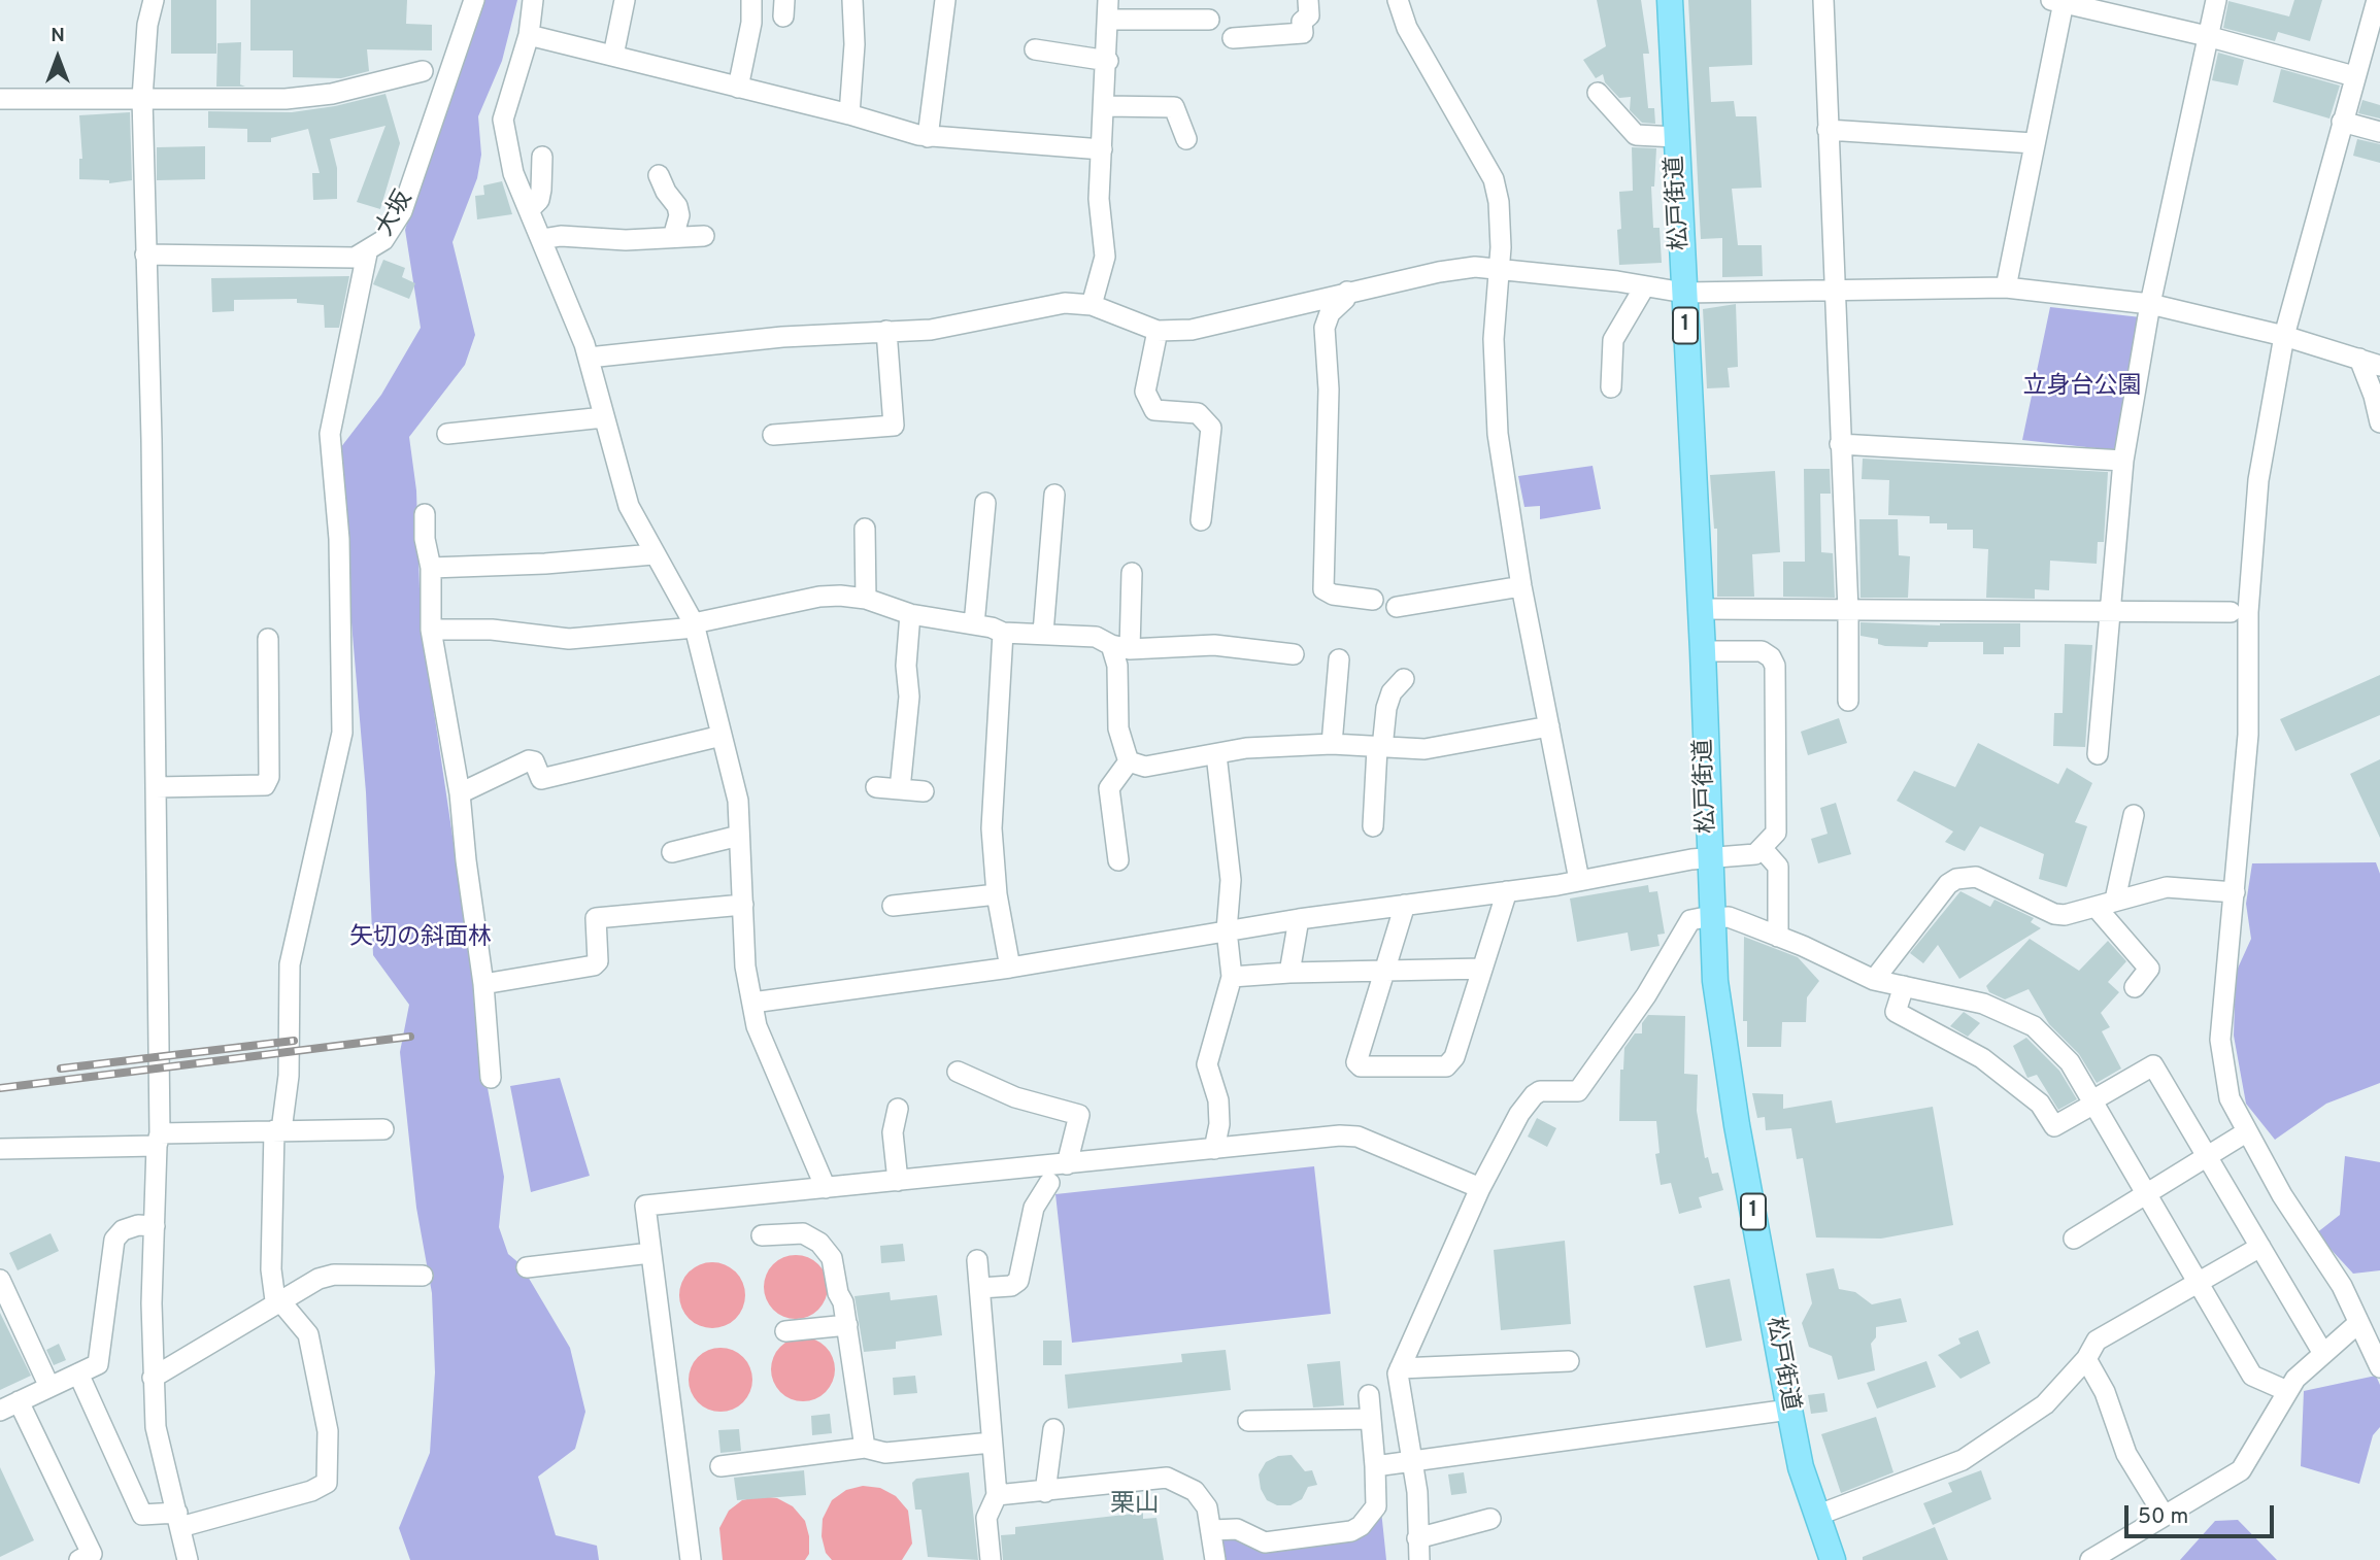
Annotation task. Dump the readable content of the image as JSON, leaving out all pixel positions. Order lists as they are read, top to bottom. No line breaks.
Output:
{"streets":{"main road":["松戸街道","1"],"street":["大坂"]},"districts":["栗山"],"parks":["立身台公園","矢切の斜面林"],"scale_bar":"50 m","north":"top"}
